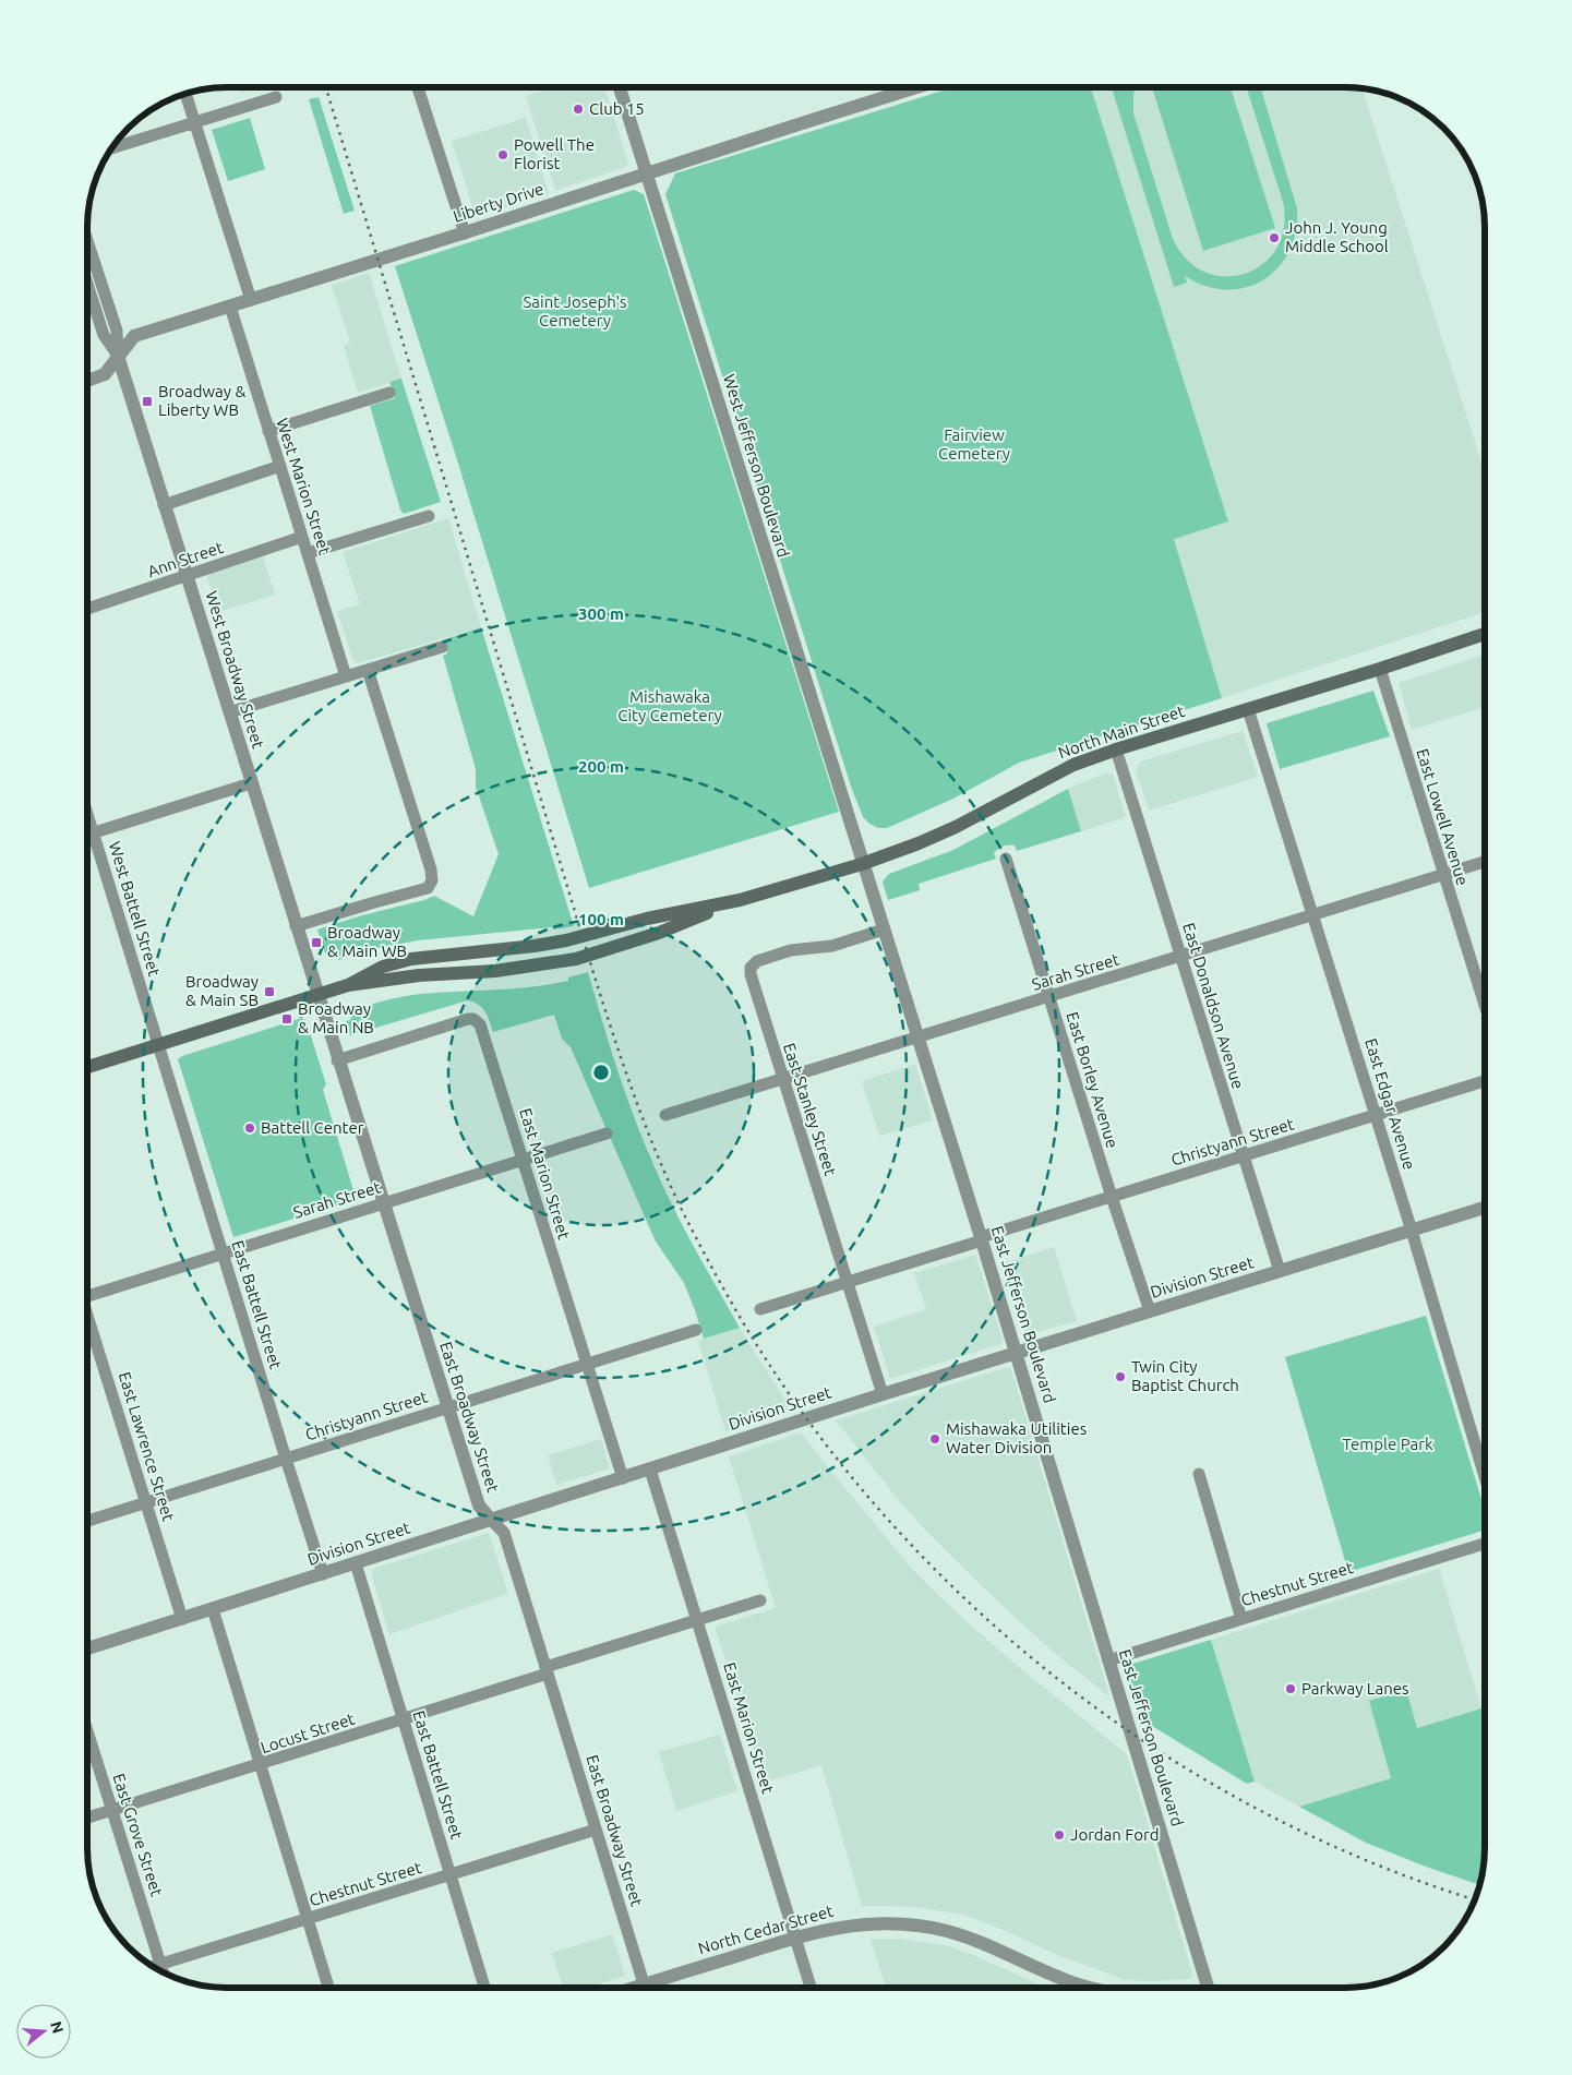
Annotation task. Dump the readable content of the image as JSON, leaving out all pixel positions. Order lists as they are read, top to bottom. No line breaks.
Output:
{"streets":{"main road":["North Main Street"],"street":["Liberty Drive","West Jefferson Boulevard","West Marion Street","Ann Street","West Broadway Street","East Lowell Avenue","West Battell Street","Sarah Street","East Donaldson Avenue","East Borley Avenue","East Edgar Avenue","East Stanley Street","Christyann Street","East Marion Street","Division Street","East Battell Street","East Jefferson Boulevard","East Broadway Street","East Lawrence Street","Chestnut Street","Locust Street","East Grove Street","North Cedar Street"]},"crossings":[["Liberty Drive","West Jefferson Boulevard"],["Liberty Drive","West Marion Street"],["Liberty Drive","West Broadway Street"],["West Jefferson Boulevard","North Main Street"],["West Jefferson Boulevard","East Jefferson Boulevard"],["West Marion Street","Ann Street"],["Ann Street","West Broadway Street"],["West Broadway Street","North Main Street"],["West Broadway Street","East Broadway Street"],["North Main Street","East Lowell Avenue"],["North Main Street","West Battell Street"],["North Main Street","East Donaldson Avenue"],["North Main Street","East Edgar Avenue"],["North Main Street","East Battell Street"],["North Main Street","East Jefferson Boulevard"],["North Main Street","East Broadway Street"],["East Lowell Avenue","Sarah Street"],["West Battell Street","East Battell Street"],["Sarah Street","East Donaldson Avenue"],["Sarah Street","East Borley Avenue"],["Sarah Street","East Edgar Avenue"],["Sarah Street","East Stanley Street"],["Sarah Street","East Marion Street"],["Sarah Street","East Battell Street"],["Sarah Street","East Jefferson Boulevard"],["Sarah Street","East Broadway Street"],["East Donaldson Avenue","Christyann Street"],["East Donaldson Avenue","Division Street"],["East Borley Avenue","Christyann Street"],["East Borley Avenue","Division Street"],["East Edgar Avenue","Christyann Street"],["East Edgar Avenue","Division Street"],["East Stanley Street","Christyann Street"],["East Stanley Street","Division Street"],["East Stanley Street","East Jefferson Boulevard"],["Christyann Street","East Marion Street"],["Christyann Street","East Battell Street"],["Christyann Street","East Jefferson Boulevard"],["Christyann Street","East Broadway Street"],["Christyann Street","East Lawrence Street"],["East Marion Street","Division Street"],["East Marion Street","East Broadway Street"],["East Marion Street","Locust Street"],["East Marion Street","North Cedar Street"],["Division Street","East Battell Street"],["Division Street","East Jefferson Boulevard"],["Division Street","East Broadway Street"],["Division Street","East Lawrence Street"],["East Battell Street","Chestnut Street"],["East Battell Street","Locust Street"],["East Jefferson Boulevard","Chestnut Street"],["East Broadway Street","Chestnut Street"],["East Broadway Street","Locust Street"],["Chestnut Street","East Grove Street"],["Locust Street","East Grove Street"]],"parks":["Saint Joseph's Cemetery","Fairview Cemetery","Mishawaka City Cemetery","Temple Park"],"places":{"other":["Club 15","Powell The Florist","John J. Young Middle School","Battell Center","Twin City Baptist Church","Mishawaka Utilities Water Division","Parkway Lanes","Jordan Ford"],"transit":["Broadway & Liberty WB","Broadway & Main WB","Broadway & Main SB","Broadway & Main NB"]},"north":"right","rings":["300 m","200 m","100 m"]}
